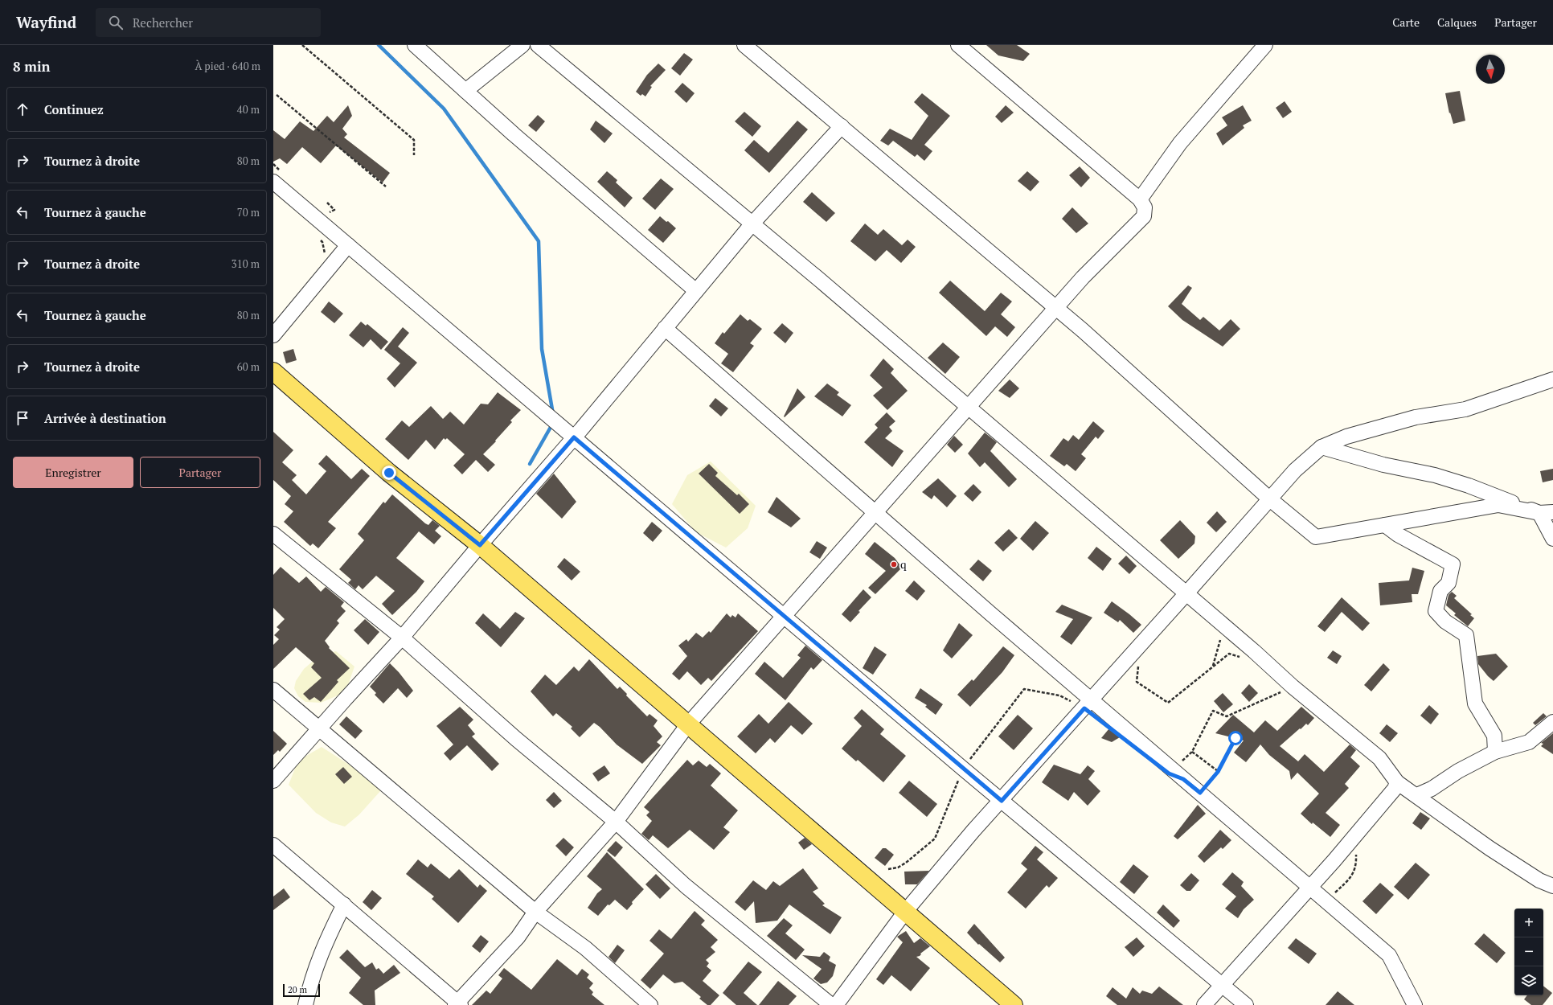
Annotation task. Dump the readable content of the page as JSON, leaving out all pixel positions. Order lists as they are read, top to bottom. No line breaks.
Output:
{"places":["q"],"scale_bar":"20 m","north":"bottom","page":{"header":"Wayfind","search":"Rechercher","nav":["Carte","Calques","Partager"],"heading":["8 min","À pied · 640 m"],"list":[["Continuez","40 m"],["Tournez à droite","80 m"],["Tournez à gauche","70 m"],["Tournez à droite","310 m"],["Tournez à gauche","80 m"],["Tournez à droite","60 m"],"Arrivée à destination"],"buttons":["Enregistrer","Partager"],"map_buttons":["+","−"],"scale":"20 m"}}
